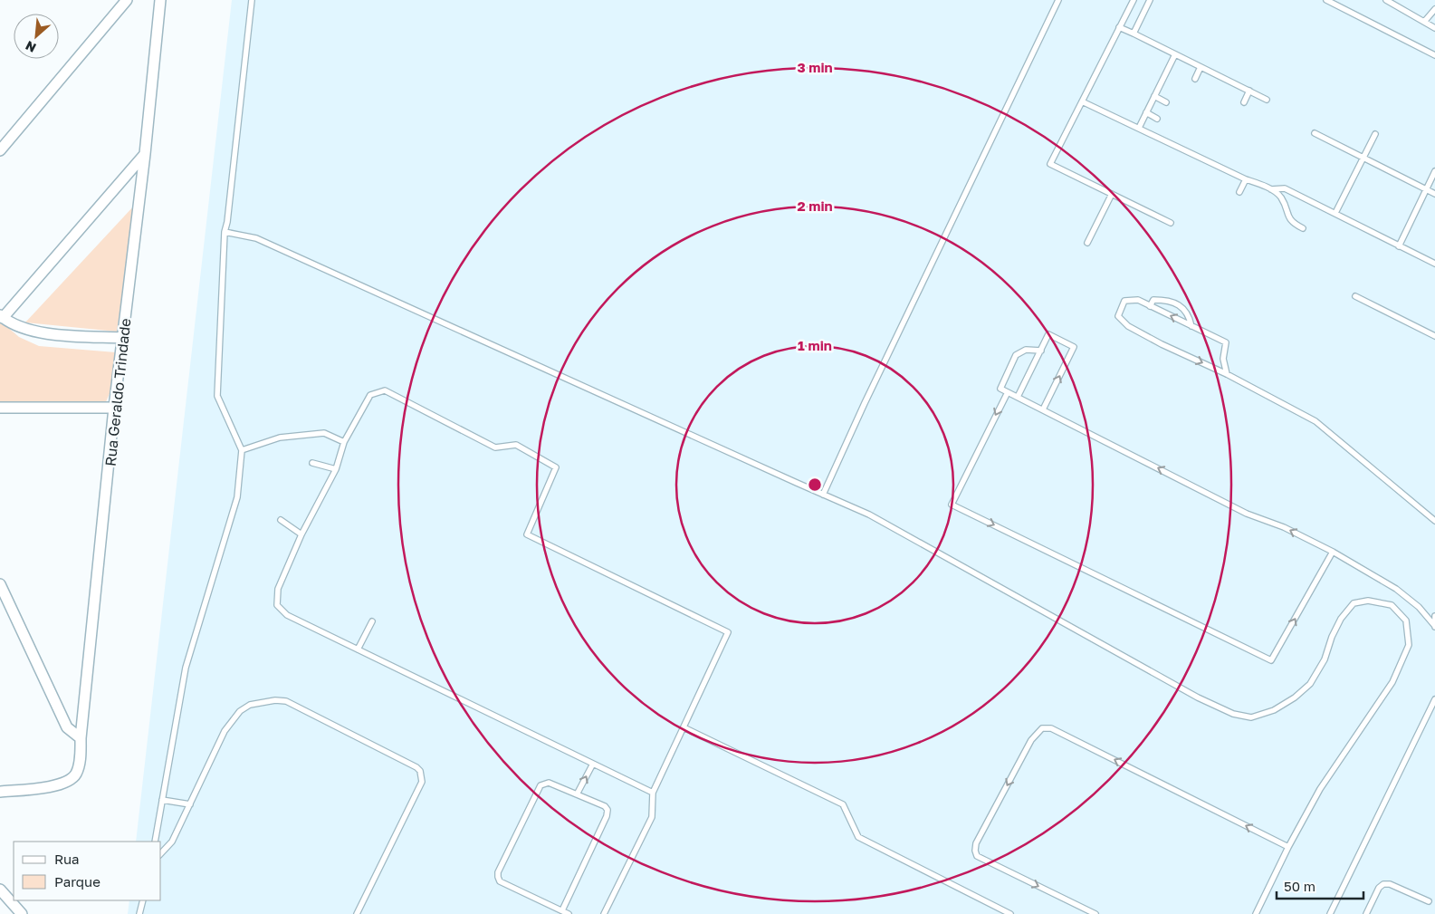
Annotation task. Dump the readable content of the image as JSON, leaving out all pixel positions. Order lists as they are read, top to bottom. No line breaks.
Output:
{"streets":{"street":["Rua Geraldo Trindade"]},"legend":["Rua","Parque"],"scale_bar":"50 m","north":"bottom left","rings":["3 min","2 min","1 min"]}
